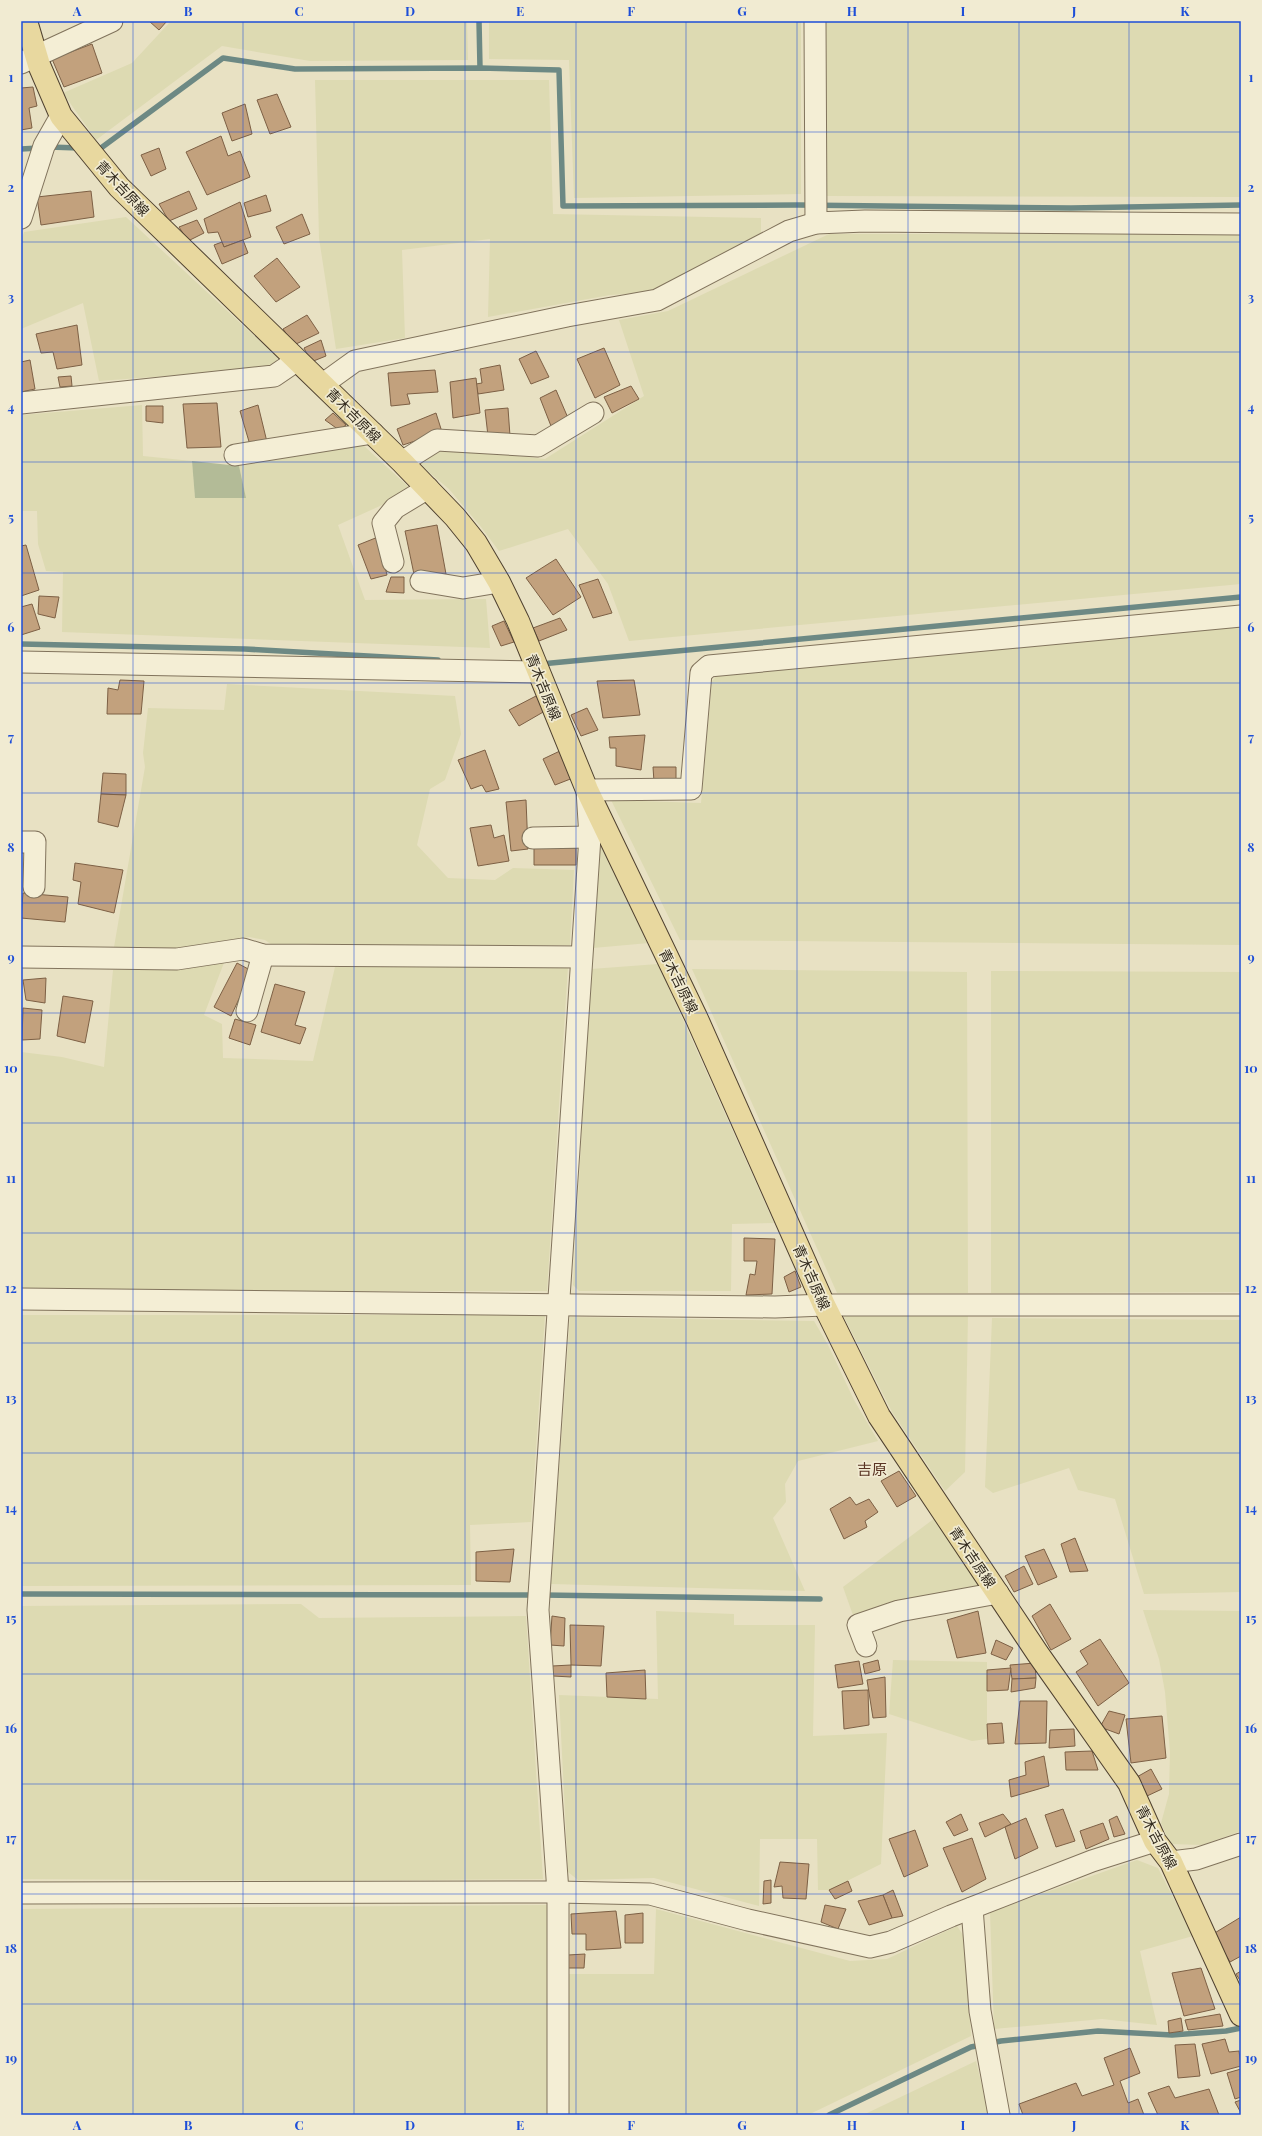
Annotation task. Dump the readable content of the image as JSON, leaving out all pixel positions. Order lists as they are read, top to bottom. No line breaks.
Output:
{"streets":{"main road":["青木吉原線"]},"districts":["吉原"],"grid":{"columns":["A","B","C","D","E","F","G","H","I","J","K"],"rows":["1","2","3","4","5","6","7","8","9","10","11","12","13","14","15","16","17","18","19"]}}
